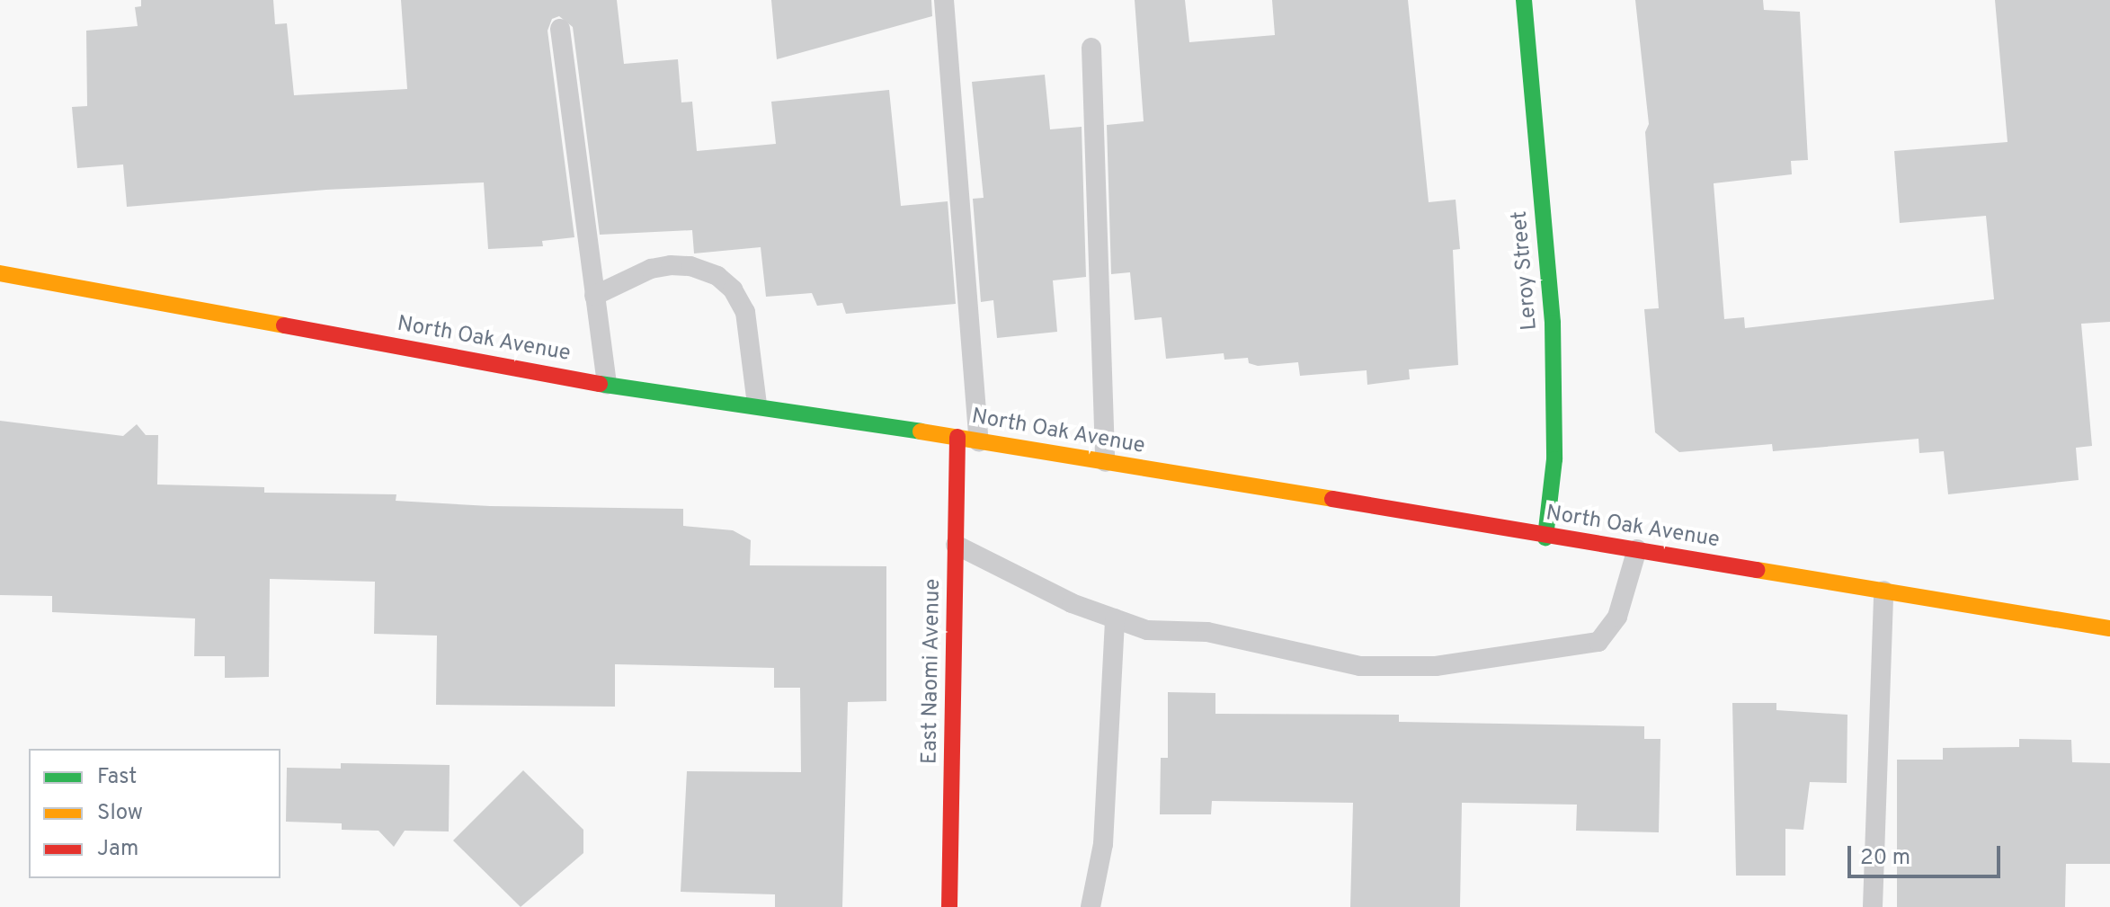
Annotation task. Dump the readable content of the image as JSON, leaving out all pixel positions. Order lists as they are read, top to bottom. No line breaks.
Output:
{"streets":{"street":["Leroy Street","North Oak Avenue","East Naomi Avenue"]},"crossings":[["Leroy Street","North Oak Avenue"],["North Oak Avenue","East Naomi Avenue"]],"legend":["Fast","Slow","Jam"],"scale_bar":"20 m"}
